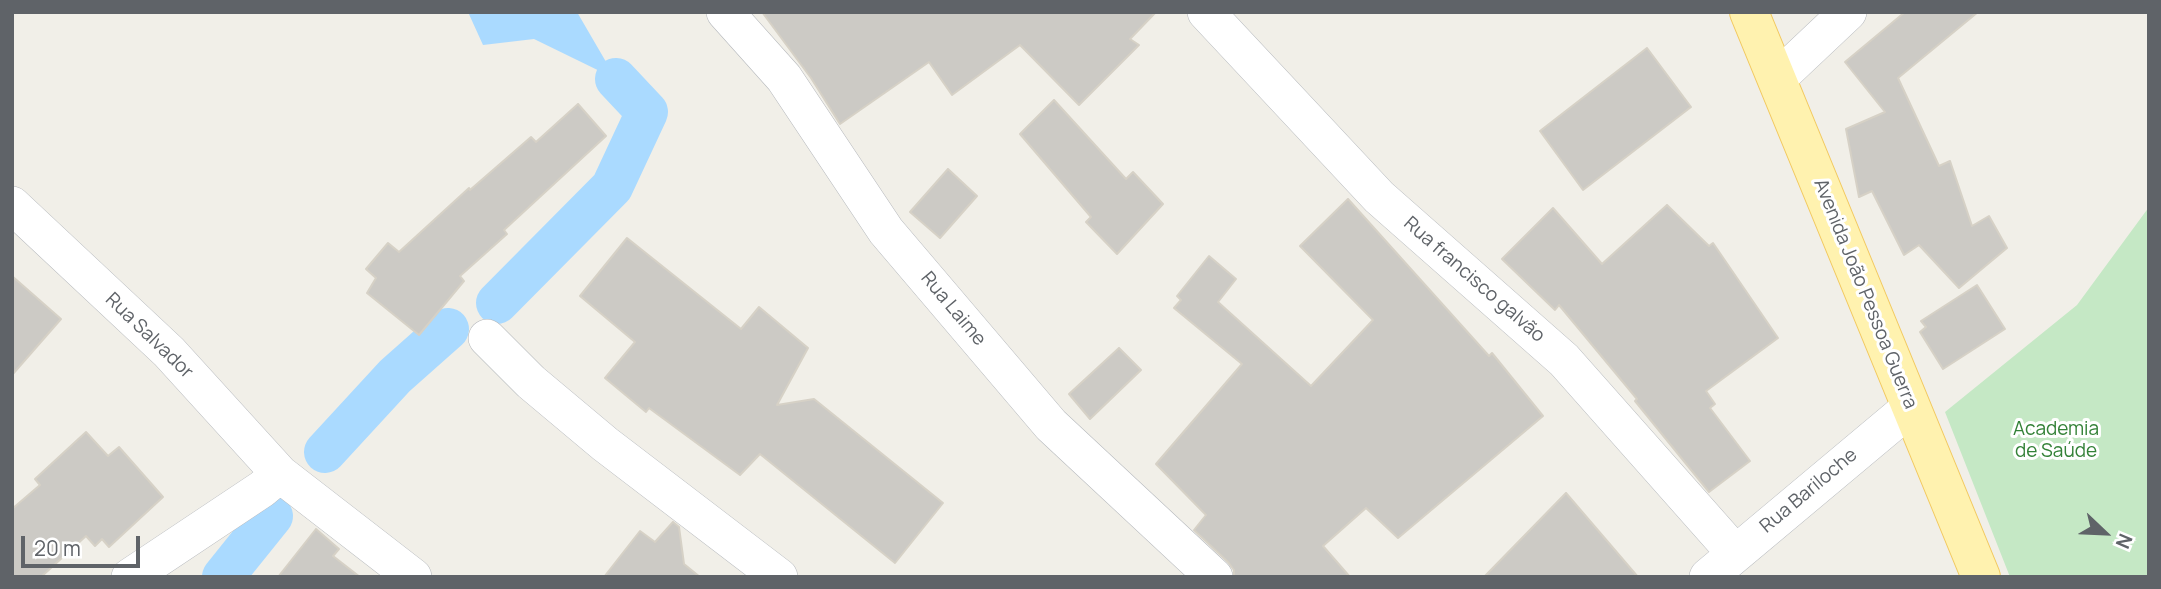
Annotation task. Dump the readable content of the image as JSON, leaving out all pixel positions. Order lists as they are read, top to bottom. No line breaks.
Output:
{"streets":{"main road":["Avenida João Pessoa Guerra"],"street":["Rua francisco galvão","Rua Laime","Rua Salvador","Rua Bariloche"]},"crossings":[["Rua francisco galvão","Rua Bariloche"],["Avenida João Pessoa Guerra","Rua Bariloche"]],"parks":["Academia de Saúde"],"scale_bar":"20 m","north":"bottom right"}
